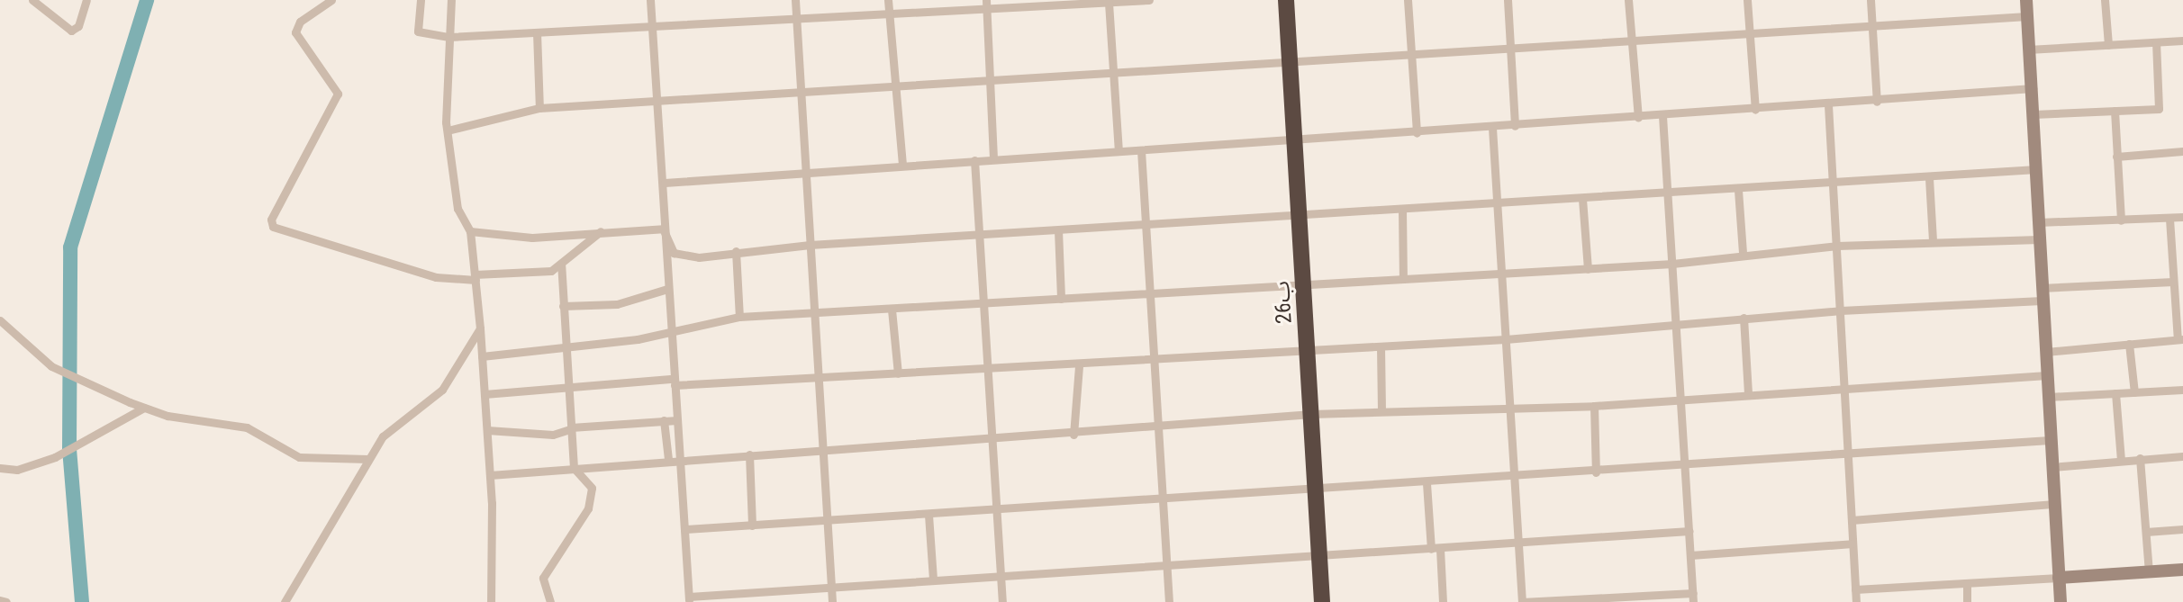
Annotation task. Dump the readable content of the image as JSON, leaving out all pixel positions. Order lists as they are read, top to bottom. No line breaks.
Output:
{"streets":{"highway":["26ب"]}}
